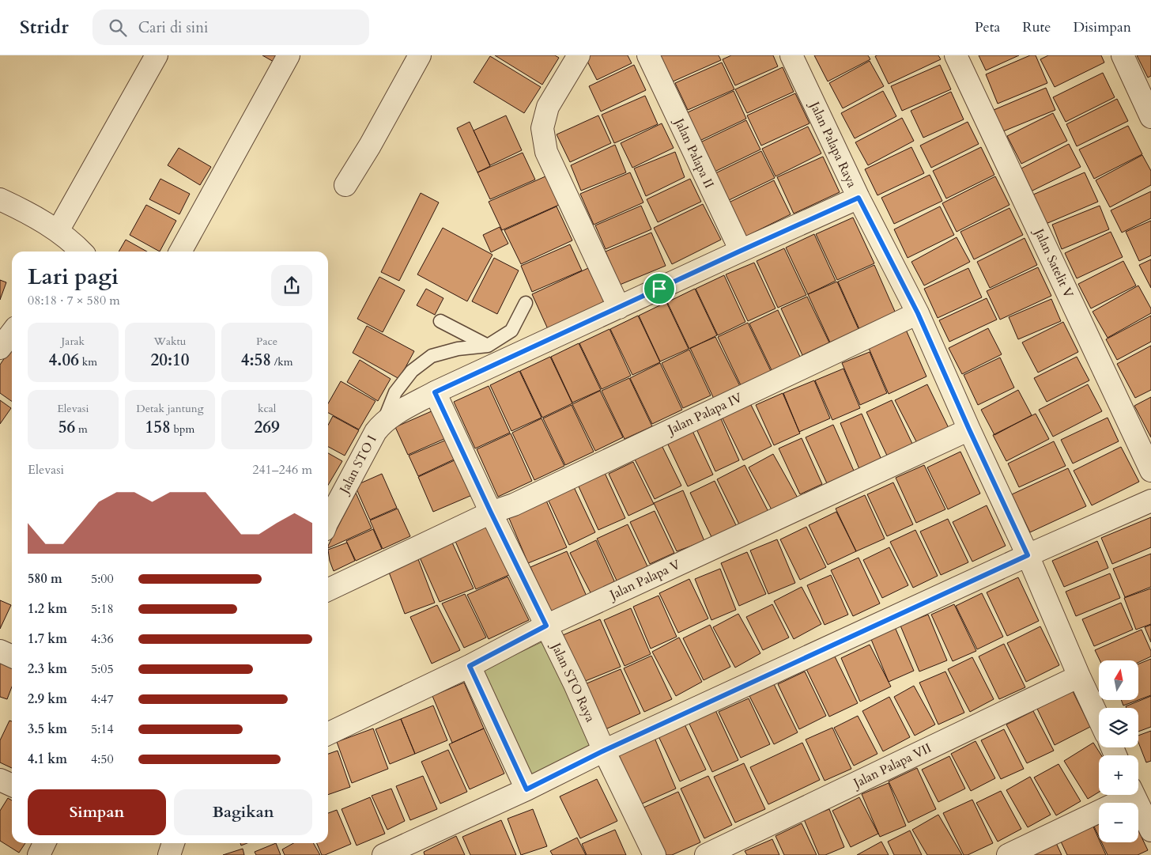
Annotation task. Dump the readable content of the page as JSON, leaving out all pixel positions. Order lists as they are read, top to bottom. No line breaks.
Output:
{"streets":{"street":["Jalan Palapa Raya","Jalan Palapa II","Jalan Satelit V","Jalan Palapa IV","Jalan STO I","Jalan Palapa V","Jalan STO Raya","Jalan Palapa VII"]},"crossings":[["Jalan Palapa Raya","Jalan Palapa IV"],["Jalan Palapa Raya","Jalan Palapa V"],["Jalan Palapa Raya","Jalan Palapa VII"],["Jalan Palapa IV","Jalan STO Raya"],["Jalan Palapa V","Jalan STO Raya"]],"north":"top","page":{"header":"Stridr","search":"Cari di sini","nav":["Peta","Rute","Disimpan"],"heading":["Lari pagi","08:18 · 7 × 580 m"],"stats":[["Jarak","4.06 km"],["Waktu","20:10"],["Pace","4:58 /km"],["Elevasi","56 m"],["Detak jantung","158 bpm"],["kcal","269"]],"chart":["Elevasi","241–246 m"],"list":[{"name":"580 m","note":"5:00"},{"name":"1.2 km","note":"5:18"},{"name":"1.7 km","note":"4:36"},{"name":"2.3 km","note":"5:05"},{"name":"2.9 km","note":"4:47"},{"name":"3.5 km","note":"5:14"},{"name":"4.1 km","note":"4:50"}],"map_buttons":["+","−"],"buttons":["Simpan","Bagikan"]}}
